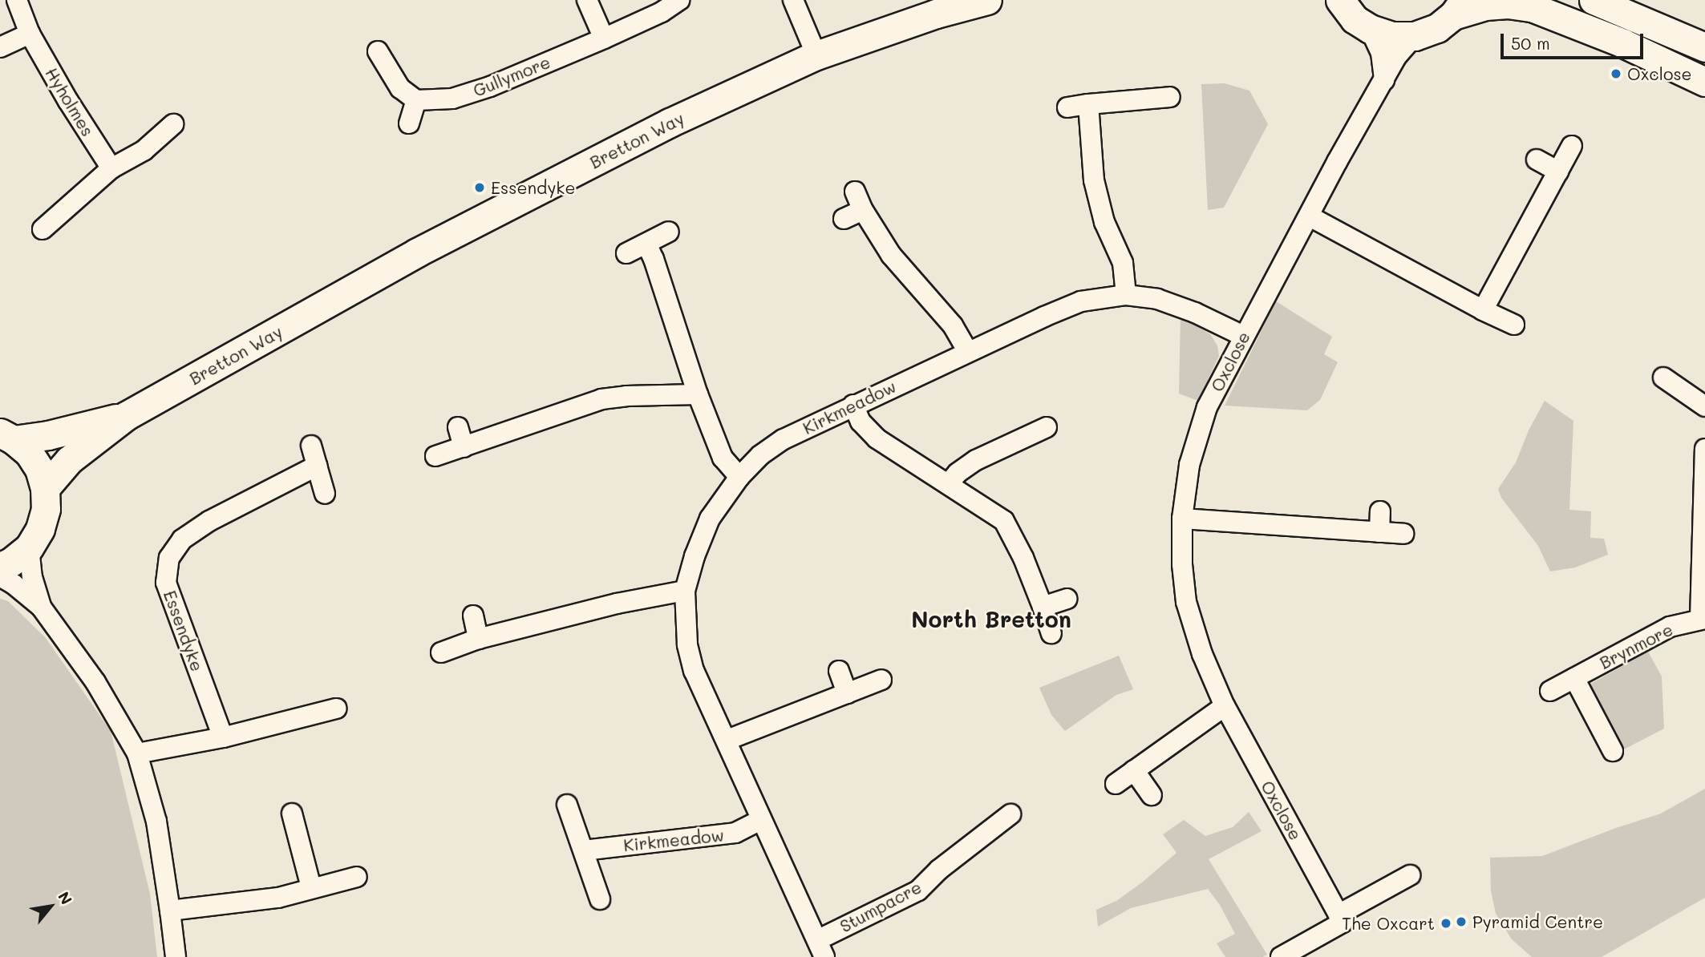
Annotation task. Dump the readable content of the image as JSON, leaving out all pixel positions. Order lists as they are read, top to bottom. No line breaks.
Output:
{"streets":{"street":["Gullymore","Hyholmes","Bretton Way","Oxclose","Kirkmeadow","Essendyke","Brynmore","Stumpacre"]},"crossings":[["Oxclose","Kirkmeadow"],["Kirkmeadow","Stumpacre"]],"districts":["North Bretton"],"places":["Oxclose","Essendyke","Pyramid Centre","The Oxcart"],"scale_bar":"50 m","north":"top right"}
